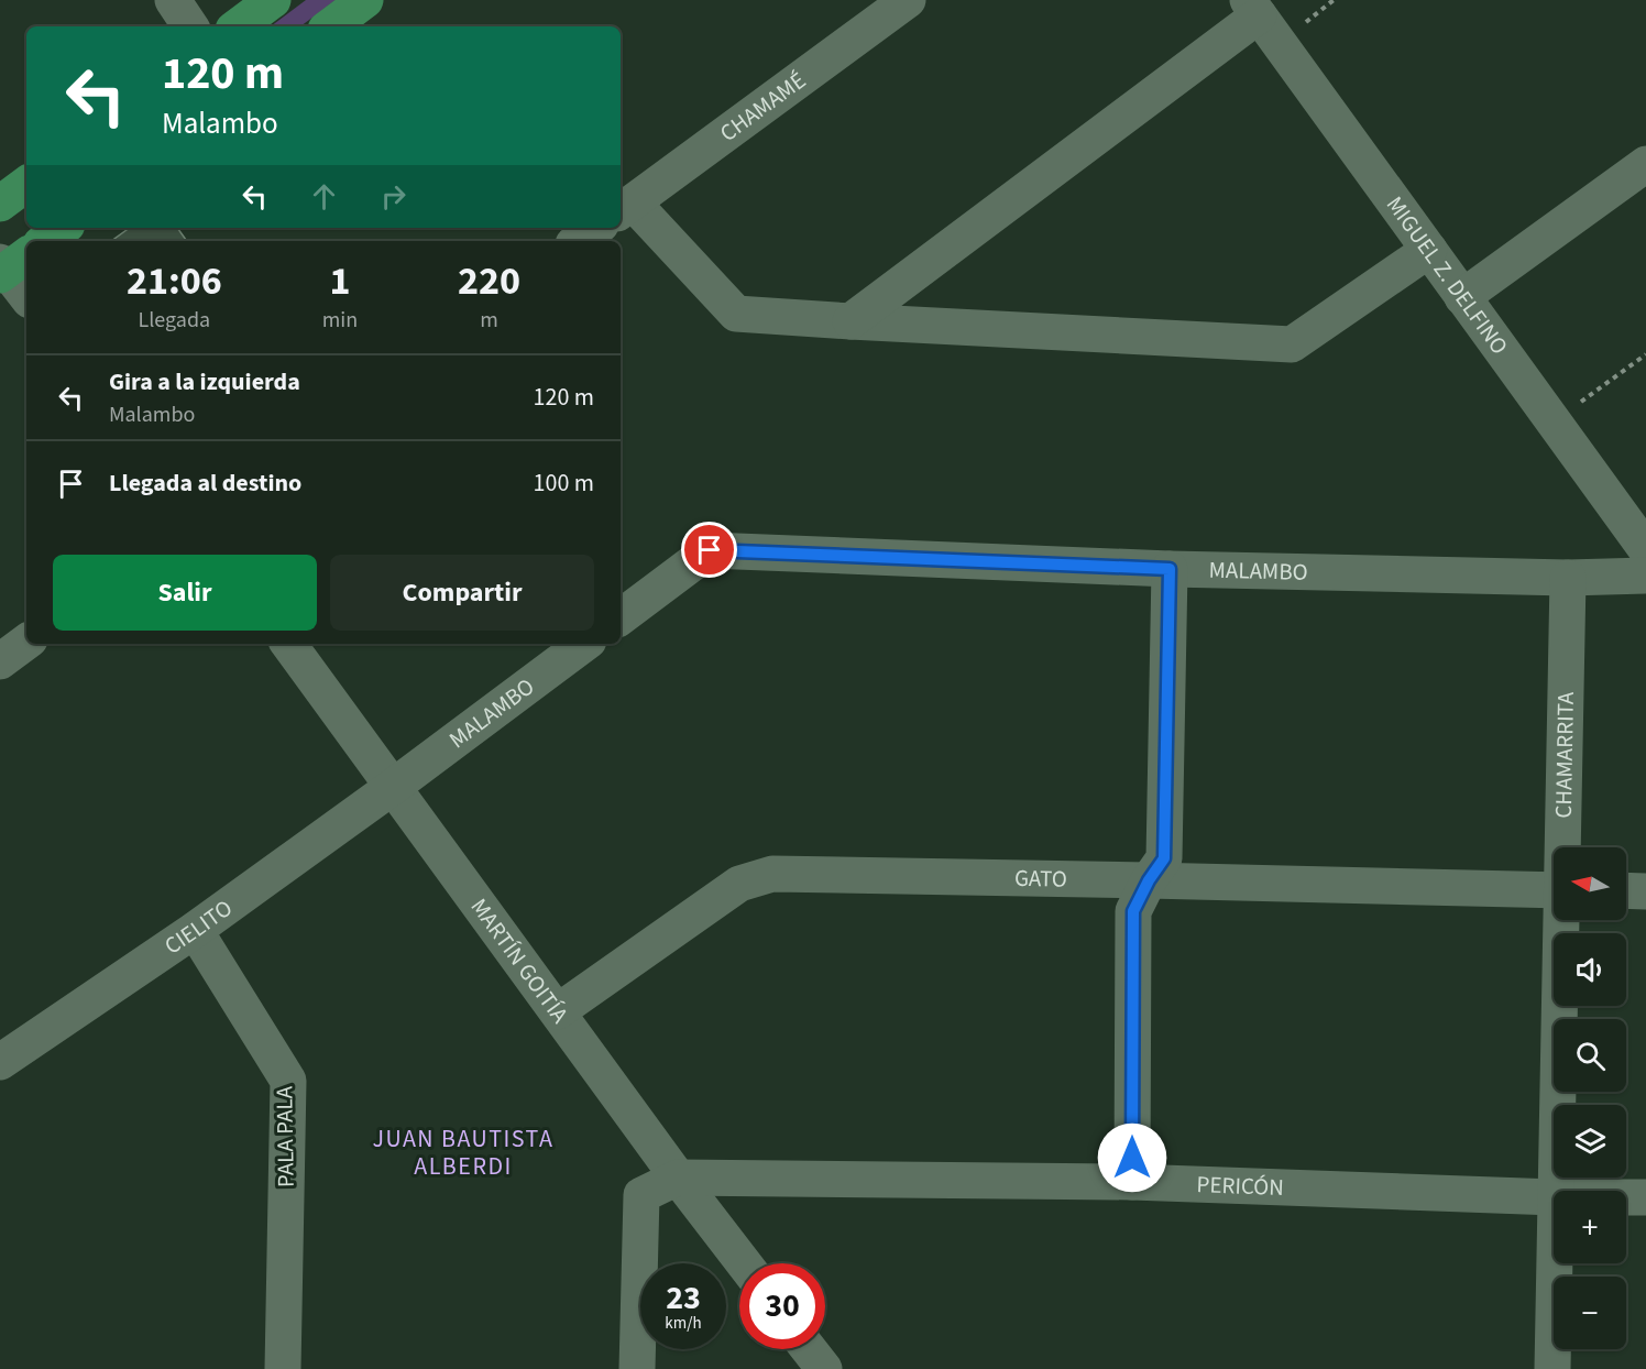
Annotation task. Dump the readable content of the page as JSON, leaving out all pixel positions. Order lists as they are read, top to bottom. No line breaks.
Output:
{"streets":{"street":["CHAMAMÉ","MIGUEL Z. DELFINO","MALAMBO","CHAMARRITA","GATO","CIELITO","MARTÍN GOITÍA","PALA PALA","PERICÓN"]},"crossings":[["MALAMBO","CHAMARRITA"],["MALAMBO","CIELITO"],["MALAMBO","MARTÍN GOITÍA"],["GATO","MARTÍN GOITÍA"],["CIELITO","MARTÍN GOITÍA"],["CIELITO","PALA PALA"],["MARTÍN GOITÍA","PERICÓN"]],"districts":["JUAN BAUTISTA ALBERDI"],"north":"left","page":{"turn":["120 m","Malambo"],"eta":["21:06","Llegada","1","min","220","m"],"list":[{"name":"Gira a la izquierda","note":"Malambo","value":"120 m"},{"name":"Llegada al destino","value":"100 m"}],"buttons":["Salir","Compartir"],"map_buttons":["+","−"],"speed":"23 km/h","limit":"30"}}
